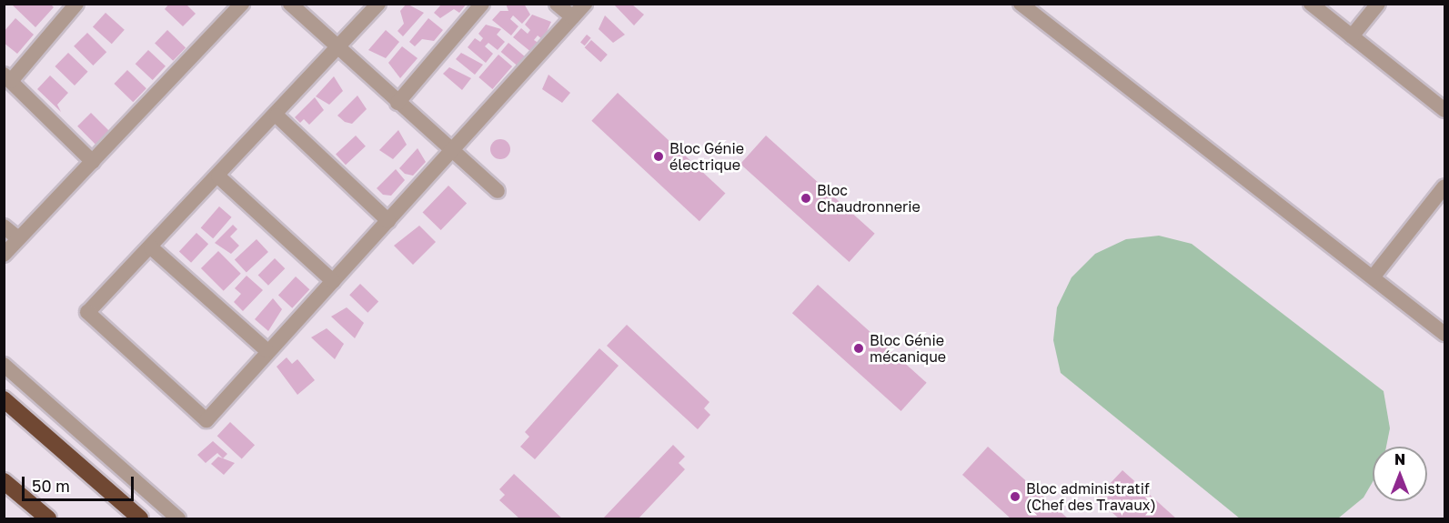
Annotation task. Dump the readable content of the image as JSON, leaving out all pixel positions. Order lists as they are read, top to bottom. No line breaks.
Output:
{"places":["Bloc Génie électrique","Bloc Chaudronnerie","Bloc Génie mécanique","Bloc administratif (Chef des Travaux)"],"scale_bar":"50 m","north":"top"}
